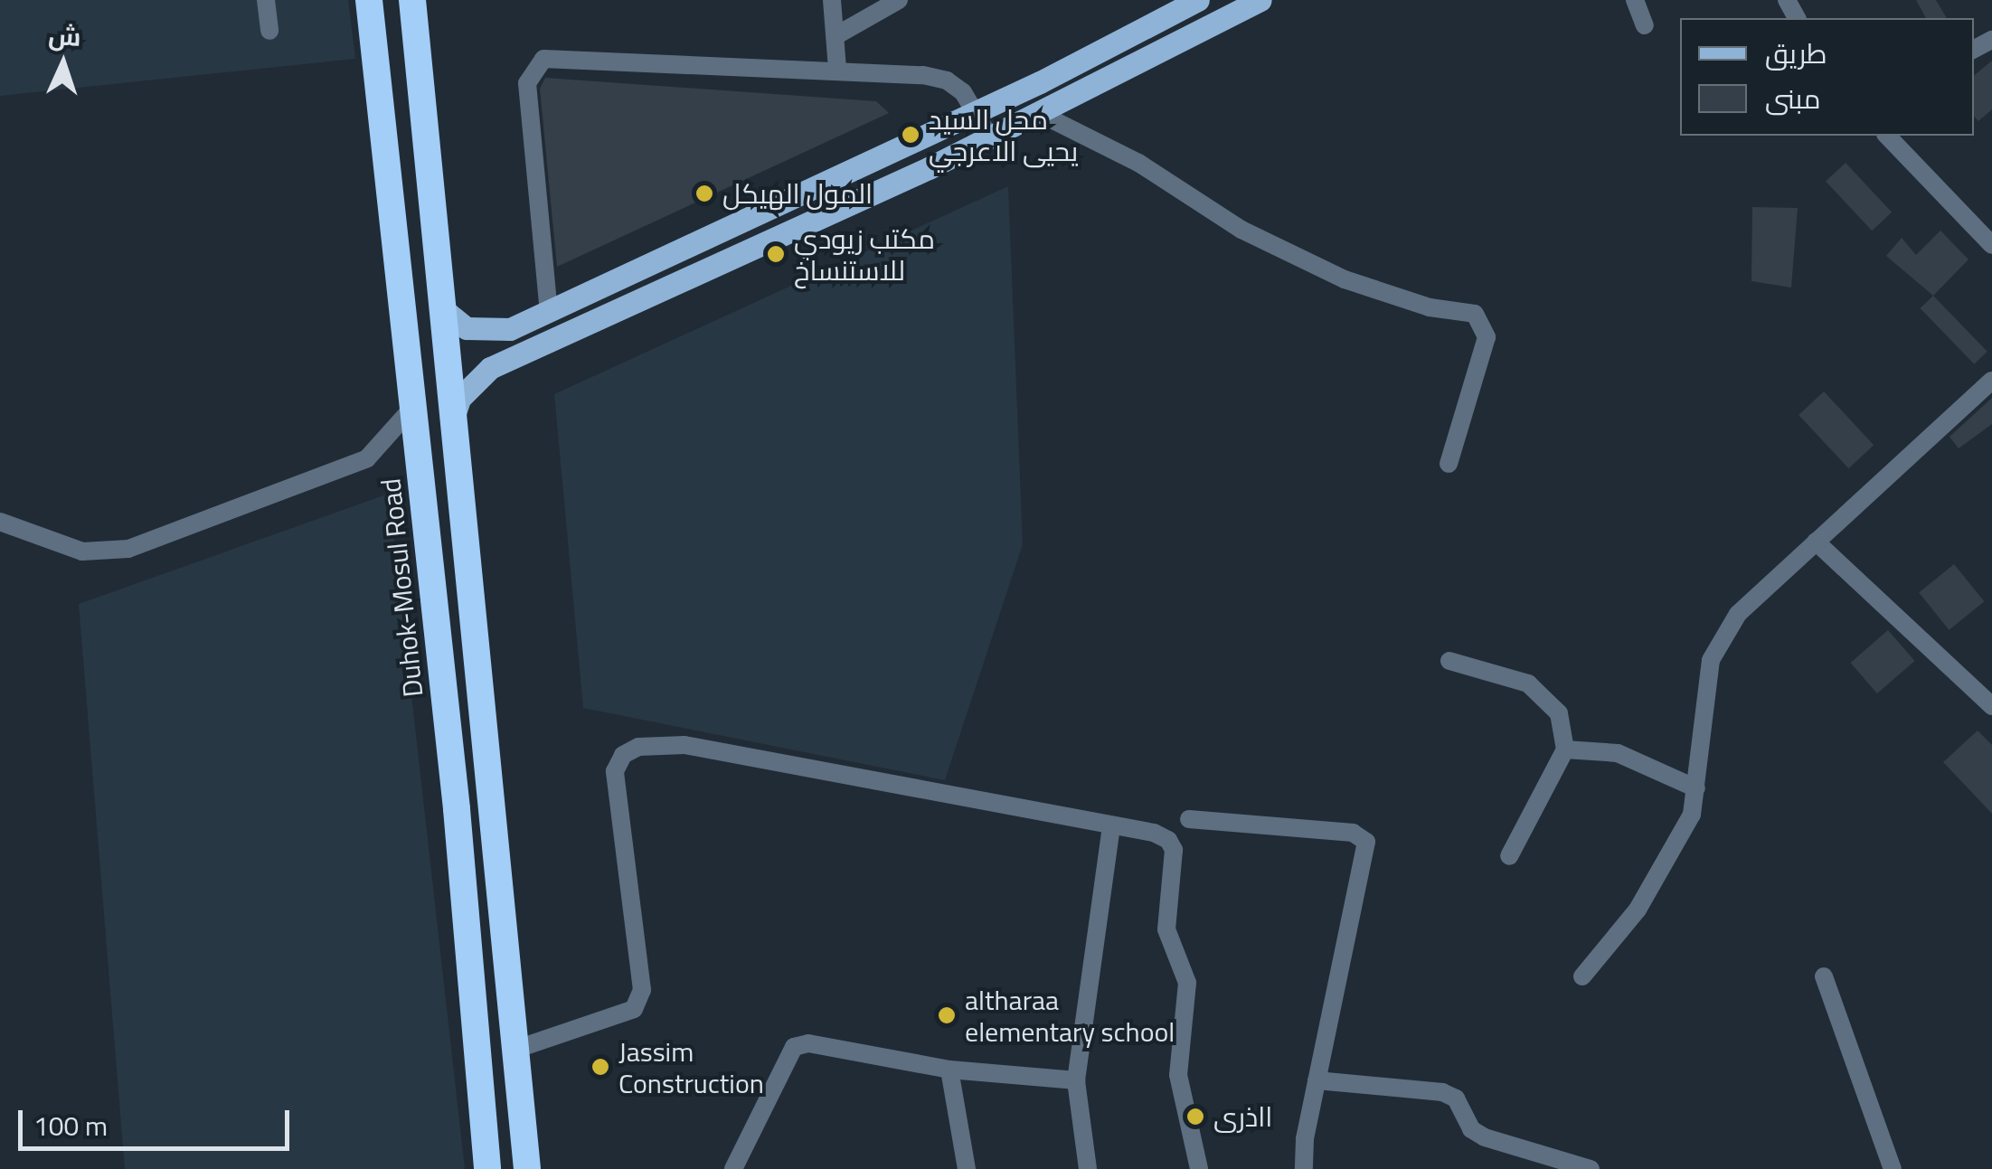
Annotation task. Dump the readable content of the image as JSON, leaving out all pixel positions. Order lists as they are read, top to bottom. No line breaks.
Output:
{"streets":{"highway":["Duhok-Mosul Road"]},"places":["محل السيد يحيى الاعرجي","المول الهيكل","مكتب زيودي للاستنساخ","altharaa elementary school","Jassim Construction","ااذرى"],"legend":["طريق","مبنى"],"scale_bar":"100 m","north":"top"}
